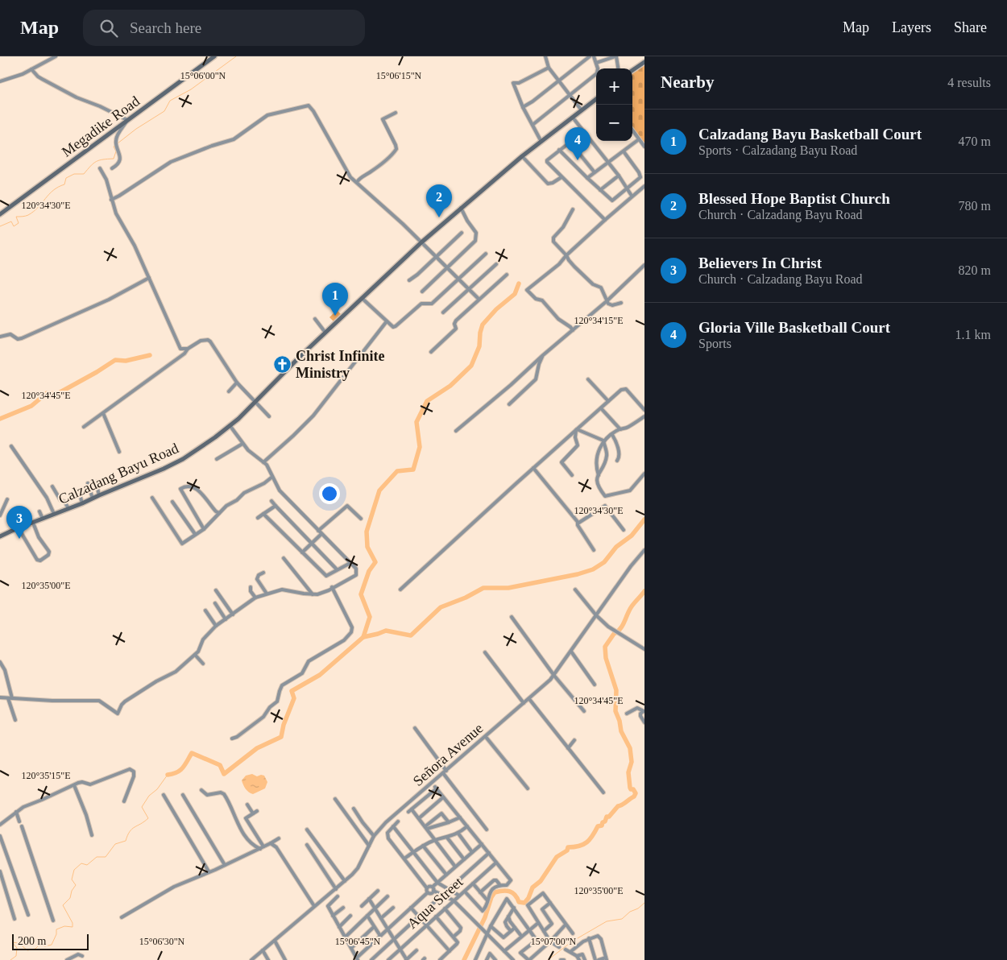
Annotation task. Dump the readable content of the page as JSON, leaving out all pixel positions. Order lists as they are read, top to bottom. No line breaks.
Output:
{"streets":{"street":["Megadike Road","Calzadang Bayu Road","Señora Avenue","Aqua Street"]},"places":{"church":["Christ Infinite Ministry"]},"scale_bar":"200 m","page":{"header":"Map","search":"Search here","nav":["Map","Layers","Share"],"heading":["Nearby","4 results"],"map_buttons":["+","−"],"list":[{"mark":"1","name":"Calzadang Bayu Basketball Court","note":"Sports · Calzadang Bayu Road","value":"470 m"},{"mark":"2","name":"Blessed Hope Baptist Church","note":"Church · Calzadang Bayu Road","value":"780 m"},{"mark":"3","name":"Believers In Christ","note":"Church · Calzadang Bayu Road","value":"820 m"},{"mark":"4","name":"Gloria Ville Basketball Court","note":"Sports","value":"1.1 km"}],"pins":["4","2","1","3"],"scale":"200 m"},"coordinates":["15°06'00\"N","15°06'15\"N","120°34'30\"E","120°34'15\"E","120°34'45\"E","120°35'00\"E","120°35'15\"E","15°06'30\"N","15°06'45\"N","15°07'00\"N"]}
